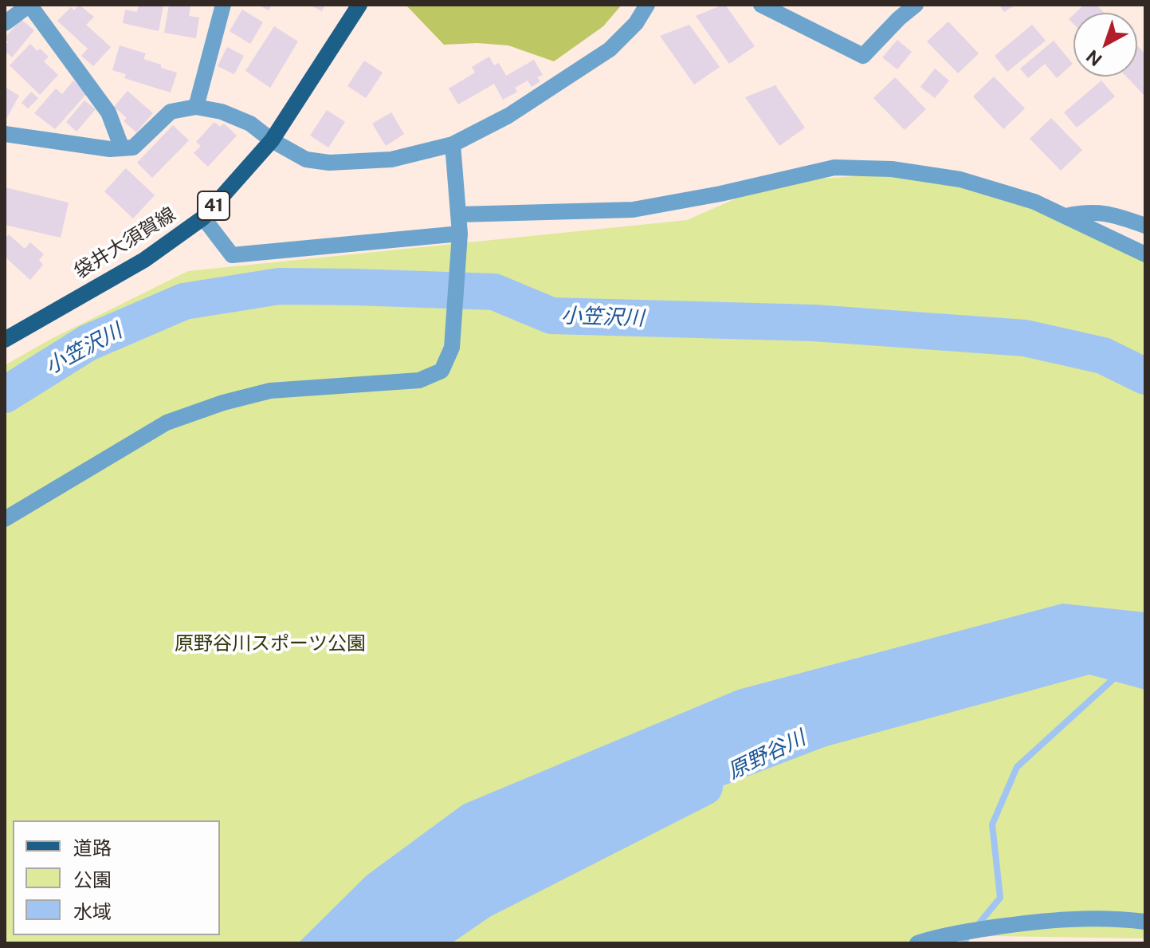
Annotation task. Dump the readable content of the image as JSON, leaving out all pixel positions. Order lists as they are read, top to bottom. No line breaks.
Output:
{"streets":{"main road":["41","袋井大須賀線"]},"water":["小笠沢川","原野谷川"],"parks":["原野谷川スポーツ公園"],"legend":["道路","公園","水域"],"north":"bottom left"}
